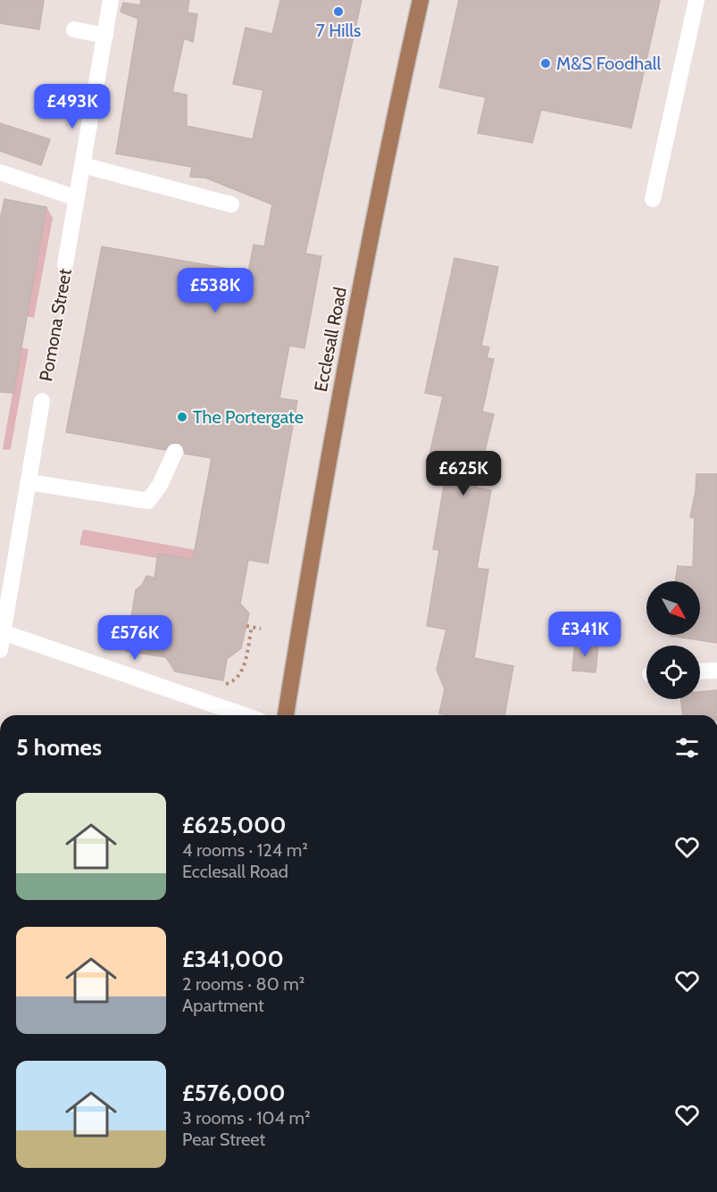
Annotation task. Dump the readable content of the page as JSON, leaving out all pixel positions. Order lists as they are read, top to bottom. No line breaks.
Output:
{"streets":{"main road":["Ecclesall Road"],"street":["Pomona Street"]},"places":["7 Hills","M&S Foodhall","The Portergate"],"north":"bottom right","page":{"price":["£493K","£538K","£625K","£341K","£576K"],"heading":"5 homes","list":[{"name":"£625,000","note":"4 rooms · 124 m² · Ecclesall Road"},{"name":"£341,000","note":"2 rooms · 80 m² · Apartment"},{"name":"£576,000","note":"3 rooms · 104 m² · Pear Street"}]}}
